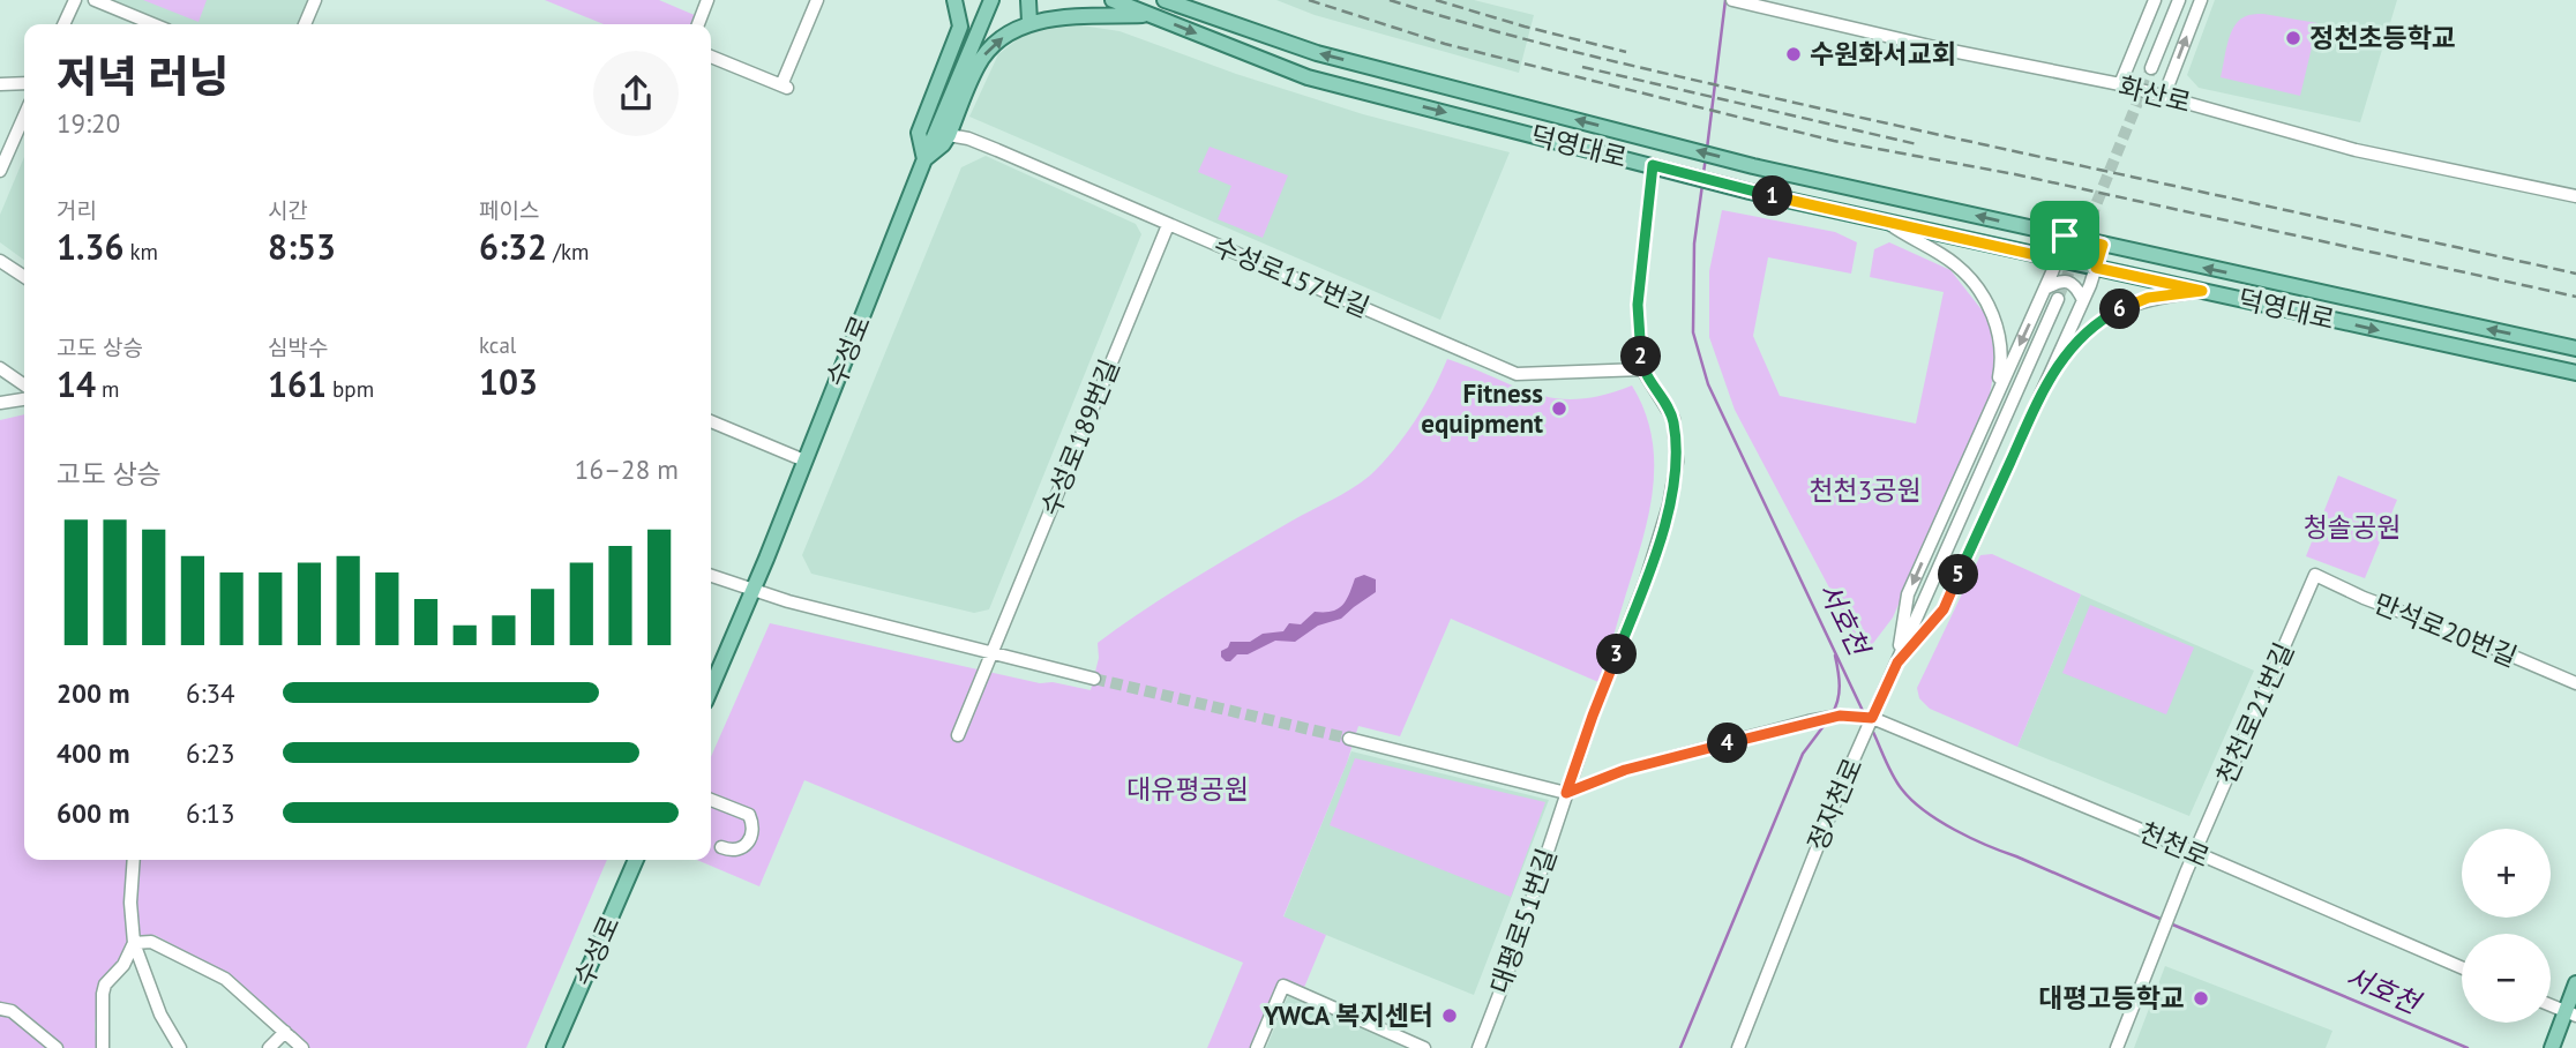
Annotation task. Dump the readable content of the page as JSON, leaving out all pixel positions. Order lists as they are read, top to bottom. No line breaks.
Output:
{"streets":{"main road":["덕영대로","수성로"],"street":["화산로","수성로157번길","수성로189번길","만석로20번길","천천로21번길","정자천로","천천로","대평로51번길"]},"crossings":[["수성로157번길","수성로189번길"],["수성로157번길","대평로51번길"],["만석로20번길","천천로21번길"],["천천로21번길","천천로"],["정자천로","천천로"]],"water":["서호천"],"parks":["천천3공원","청솔공원","대유평공원"],"places":["정천초등학교","수원화서교회","Fitness equipment","대평고등학교","YWCA 복지센터"],"page":{"heading":["저녁 러닝","19:20"],"stats":[["거리","1.36 km"],["시간","8:53"],["페이스","6:32 /km"],["고도 상승","14 m"],["심박수","161 bpm"],["kcal","103"]],"pins":["1","6","2","5","3","4"],"chart":["고도 상승","16–28 m"],"list":[{"name":"200 m","note":"6:34"},{"name":"400 m","note":"6:23"},{"name":"600 m","note":"6:13"}],"map_buttons":["+","−"]}}
